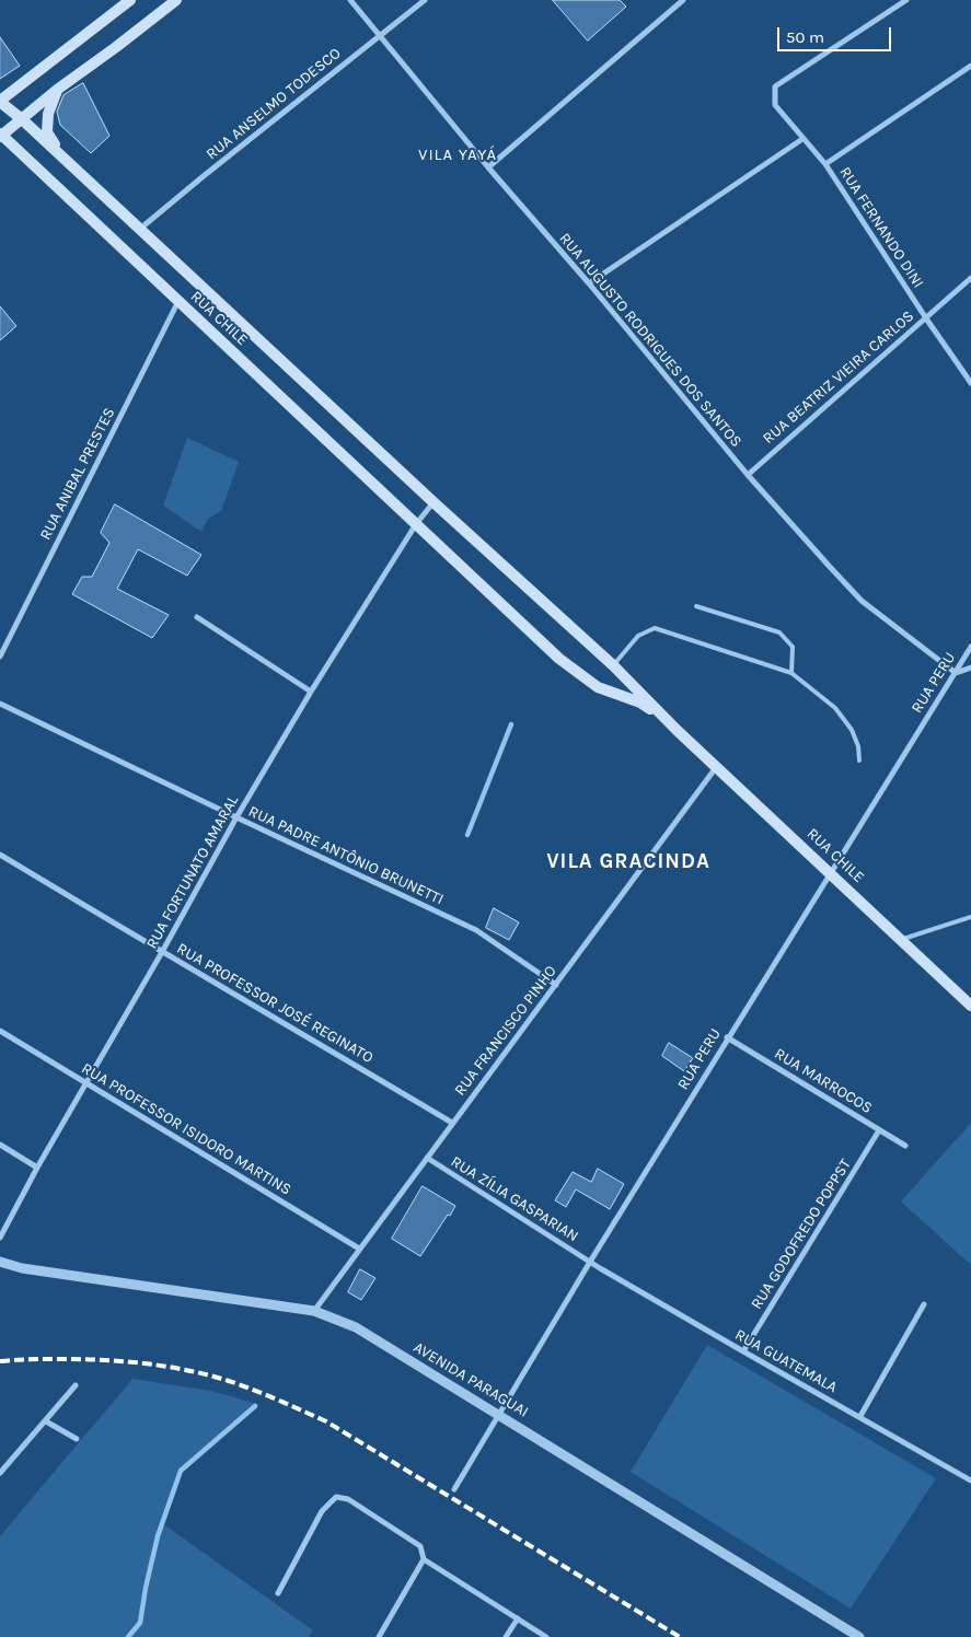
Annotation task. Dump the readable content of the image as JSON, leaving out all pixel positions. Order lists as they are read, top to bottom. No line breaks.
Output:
{"streets":{"main road":["RUA CHILE"],"street":["RUA ANSELMO TODESCO","RUA FERNANDO DINI","RUA AUGUSTO RODRIGUES DOS SANTOS","RUA BEATRIZ VIEIRA CARLOS","RUA ANIBAL PRESTES","RUA PERU","RUA PADRE ANTÔNIO BRUNETTI","RUA FORTUNATO AMARAL","RUA PROFESSOR JOSÉ REGINATO","RUA FRANCISCO PINHO","RUA MARROCOS","RUA PROFESSOR ISIDORO MARTINS","RUA ZÍLIA GASPARIAN","RUA GODOFREDO POPPST","RUA GUATEMALA","AVENIDA PARAGUAI"]},"crossings":[["RUA ANSELMO TODESCO","RUA CHILE"],["RUA ANSELMO TODESCO","RUA AUGUSTO RODRIGUES DOS SANTOS"],["RUA FERNANDO DINI","RUA BEATRIZ VIEIRA CARLOS"],["RUA CHILE","RUA ANIBAL PRESTES"],["RUA CHILE","RUA PERU"],["RUA CHILE","RUA FORTUNATO AMARAL"],["RUA CHILE","RUA FRANCISCO PINHO"],["RUA AUGUSTO RODRIGUES DOS SANTOS","RUA BEATRIZ VIEIRA CARLOS"],["RUA AUGUSTO RODRIGUES DOS SANTOS","RUA PERU"],["RUA PERU","RUA MARROCOS"],["RUA PERU","RUA ZÍLIA GASPARIAN"],["RUA PERU","RUA GUATEMALA"],["RUA PERU","AVENIDA PARAGUAI"],["RUA PADRE ANTÔNIO BRUNETTI","RUA FORTUNATO AMARAL"],["RUA PADRE ANTÔNIO BRUNETTI","RUA FRANCISCO PINHO"],["RUA FORTUNATO AMARAL","RUA PROFESSOR JOSÉ REGINATO"],["RUA FORTUNATO AMARAL","RUA PROFESSOR ISIDORO MARTINS"],["RUA PROFESSOR JOSÉ REGINATO","RUA FRANCISCO PINHO"],["RUA FRANCISCO PINHO","RUA PROFESSOR ISIDORO MARTINS"],["RUA FRANCISCO PINHO","RUA ZÍLIA GASPARIAN"],["RUA FRANCISCO PINHO","AVENIDA PARAGUAI"],["RUA MARROCOS","RUA GODOFREDO POPPST"],["RUA ZÍLIA GASPARIAN","RUA GUATEMALA"],["RUA GODOFREDO POPPST","RUA GUATEMALA"]],"districts":["VILA YAYÁ","VILA GRACINDA"],"scale_bar":"50 m"}
